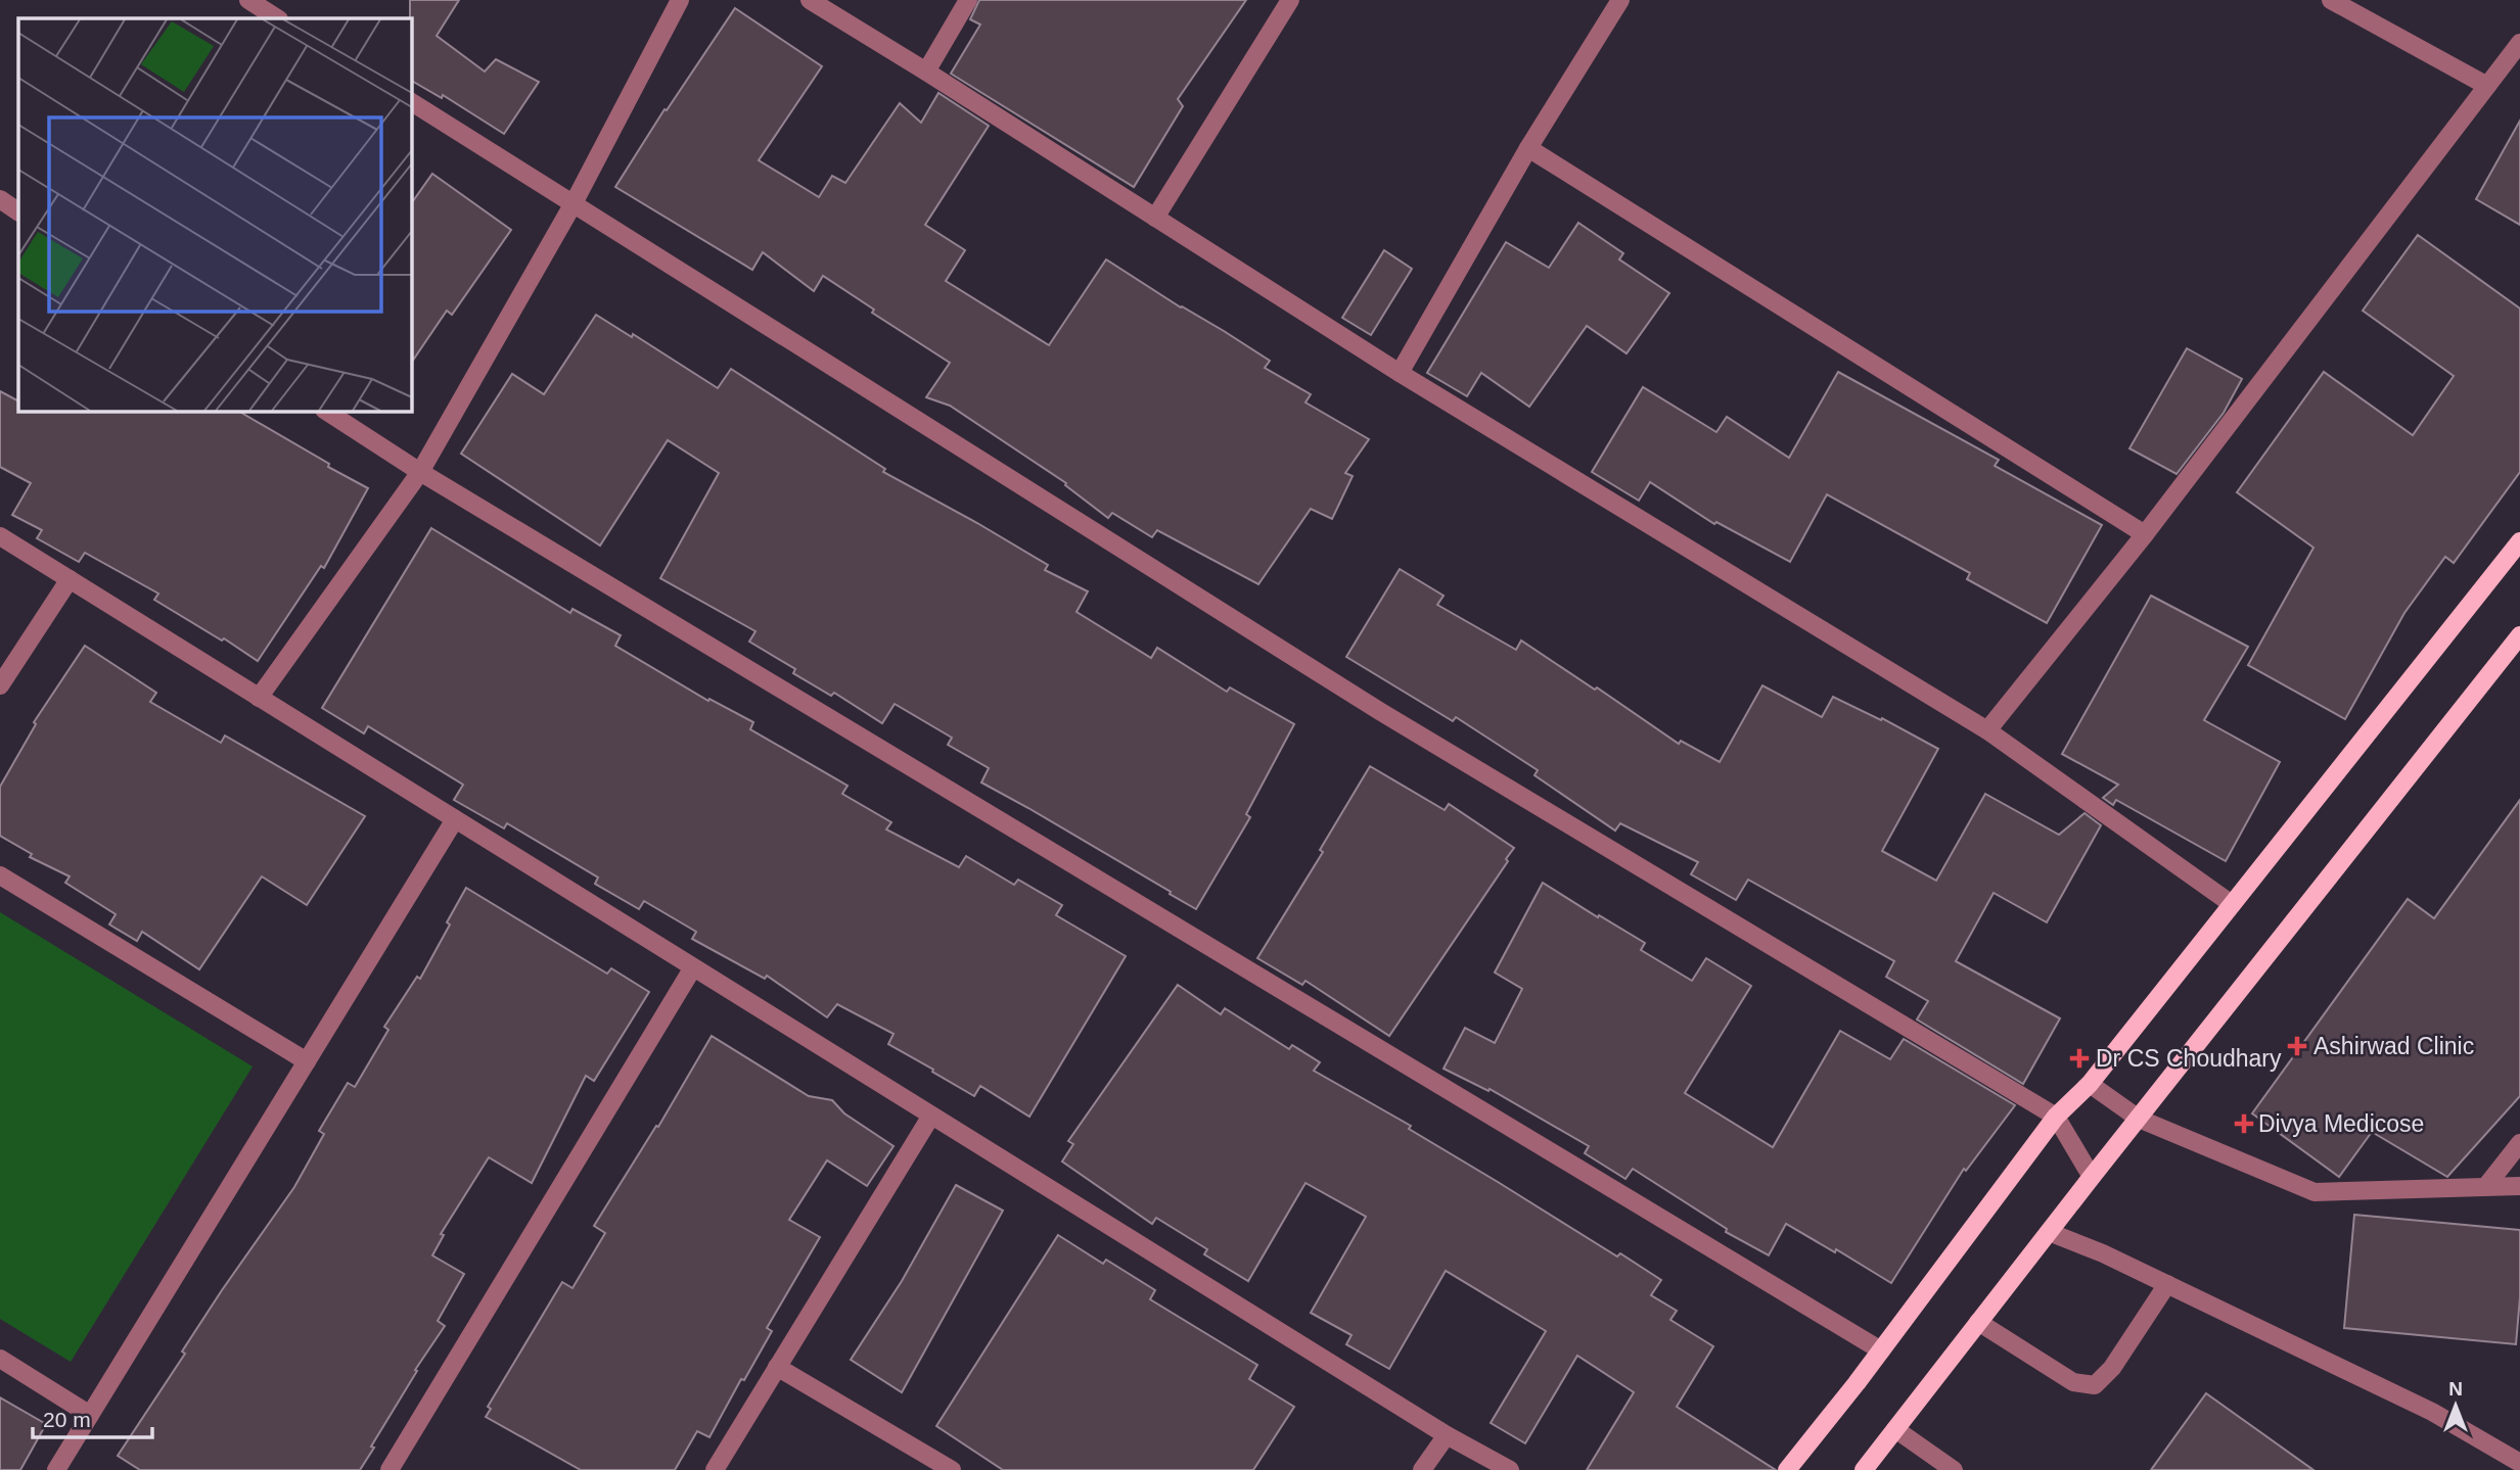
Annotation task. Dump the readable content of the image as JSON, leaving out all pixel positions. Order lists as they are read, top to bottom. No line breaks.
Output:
{"places":{"health":["Ashirwad Clinic","Dr CS Choudhary","Divya Medicose"]},"scale_bar":"20 m","north":"top"}
